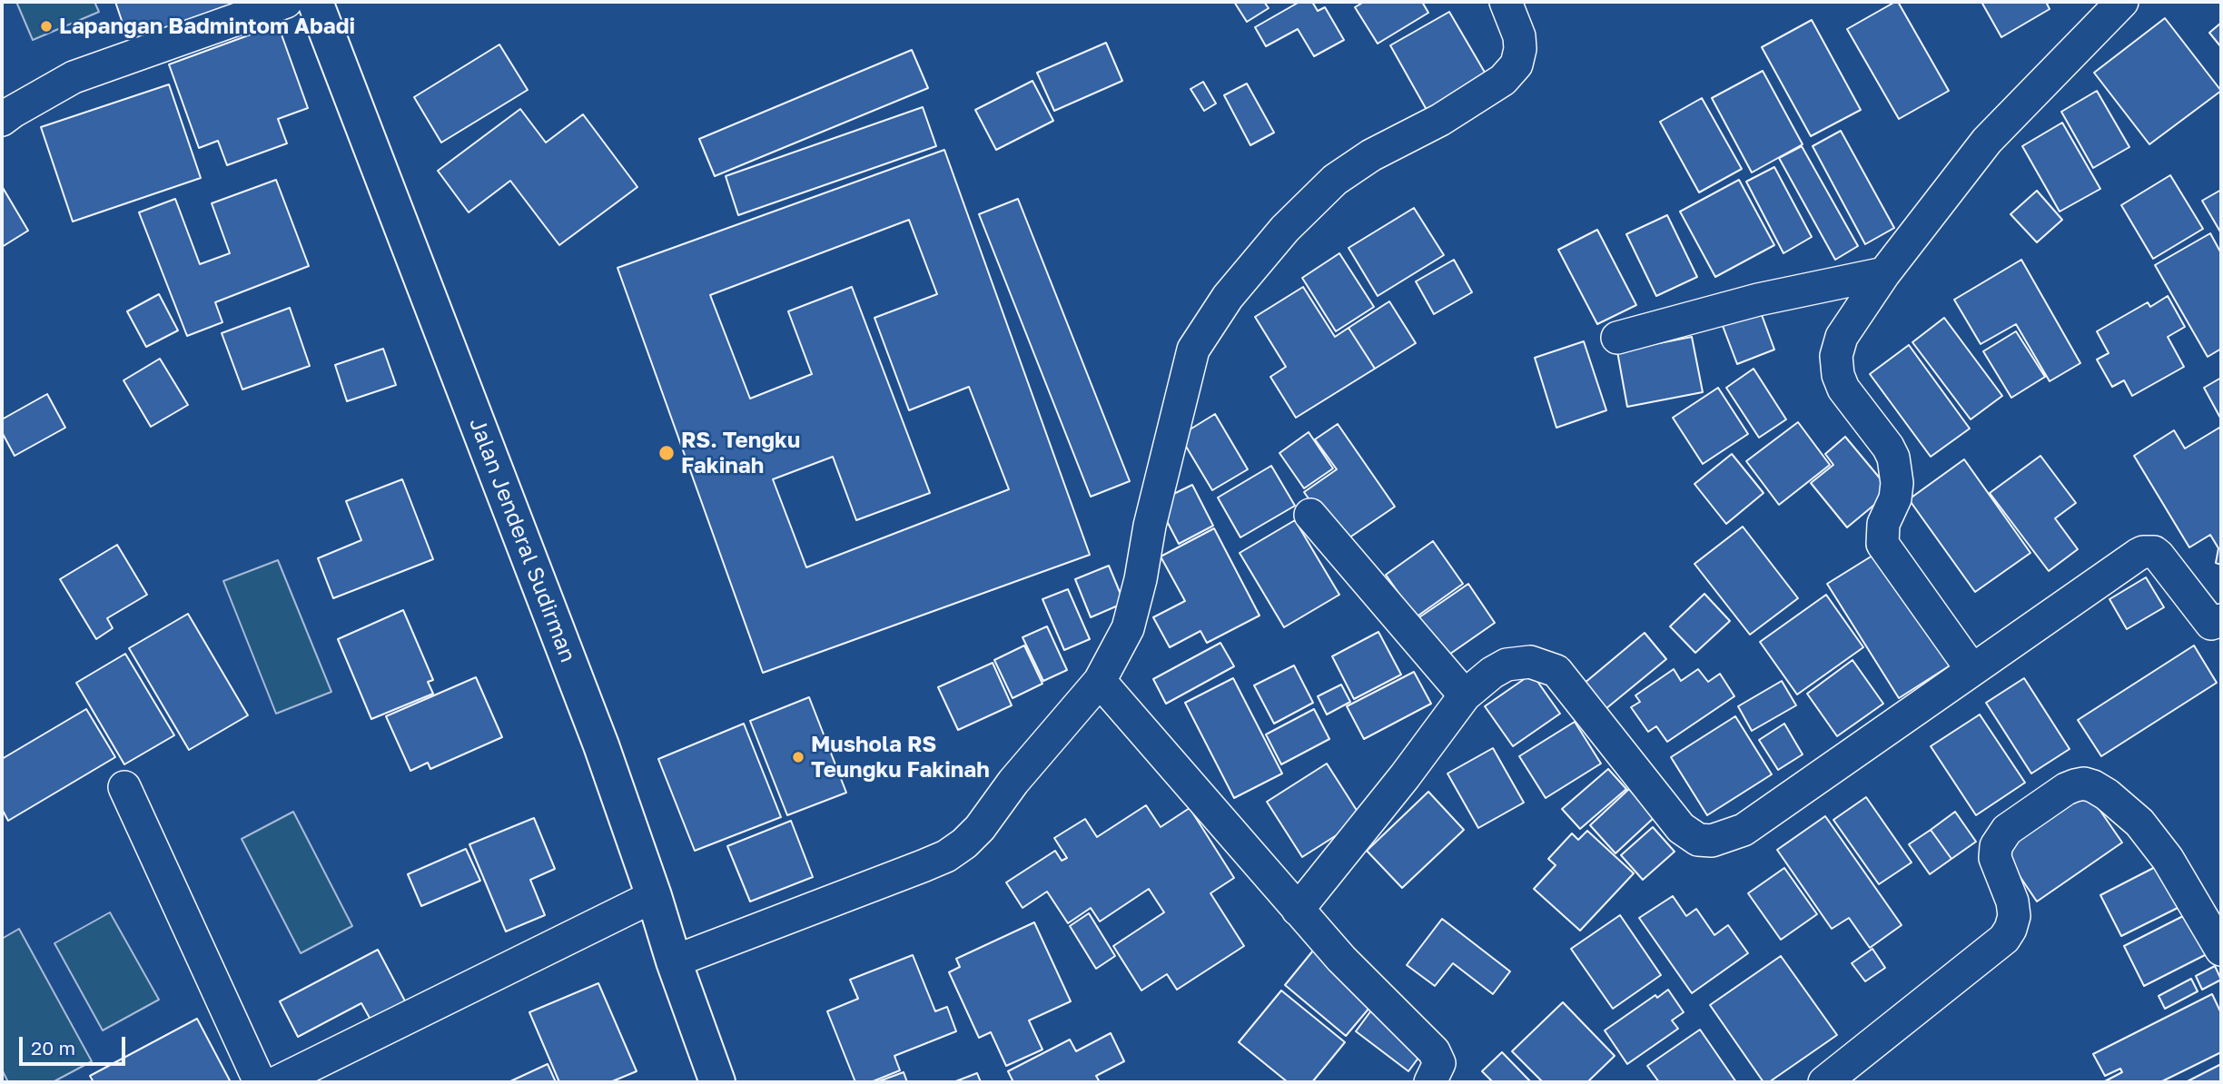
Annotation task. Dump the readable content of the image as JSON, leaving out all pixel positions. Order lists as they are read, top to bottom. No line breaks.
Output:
{"streets":{"street":["Jalan Jenderal Sudirman"]},"places":["Lapangan Badmintom Abadi","RS. Tengku Fakinah","Mushola RS Teungku Fakinah"],"scale_bar":"20 m"}
